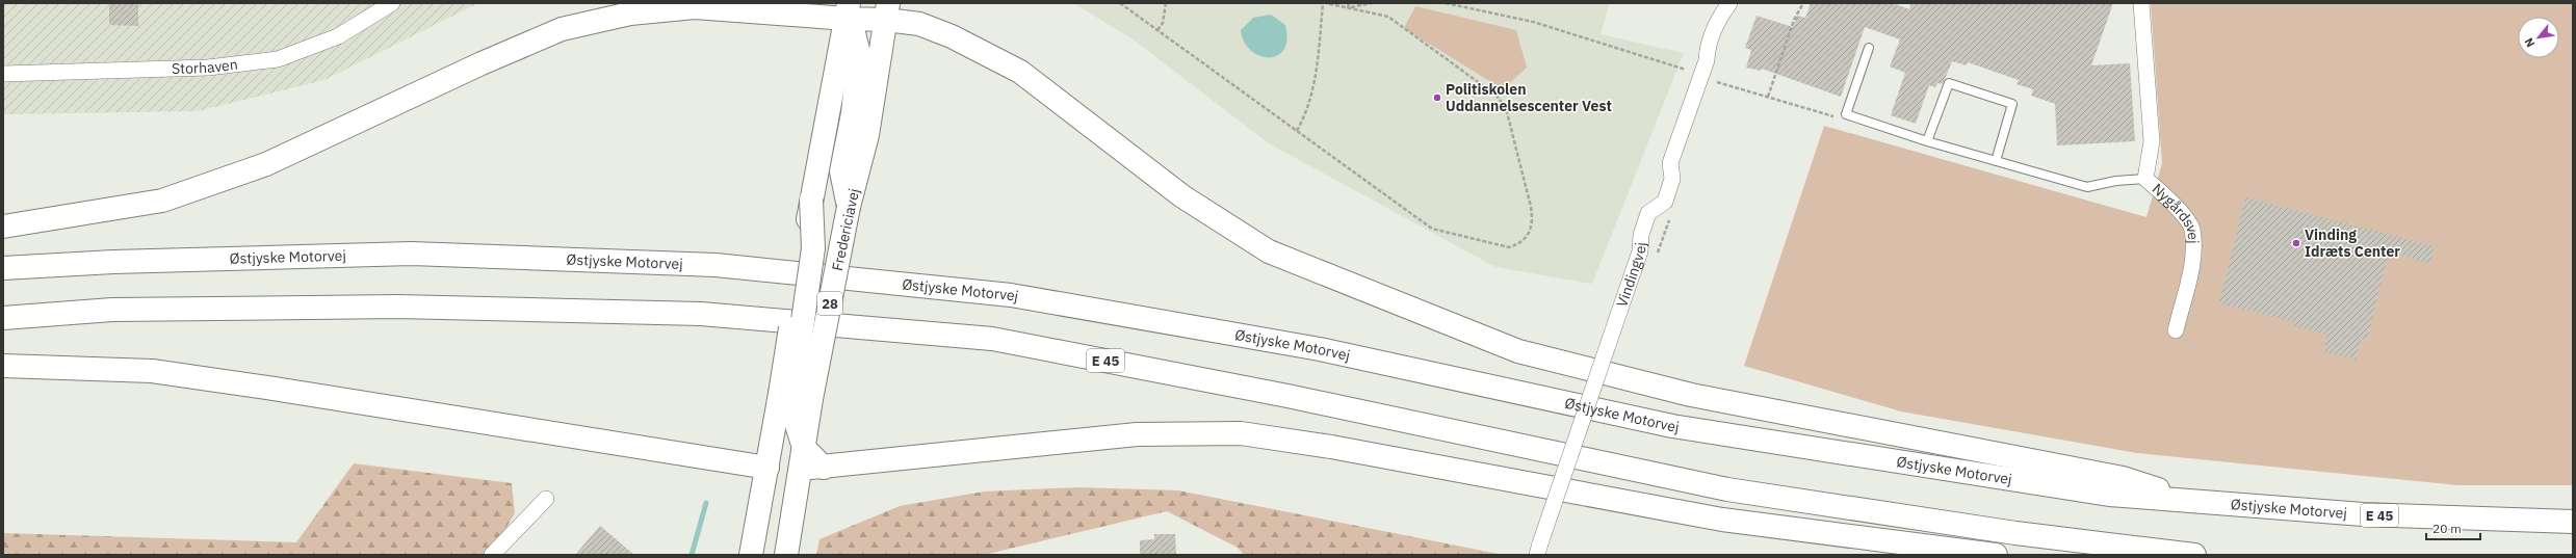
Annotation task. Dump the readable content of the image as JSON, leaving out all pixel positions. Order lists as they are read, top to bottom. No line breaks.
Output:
{"streets":{"main road":["Fredericiavej","Østjyske Motorvej","28","E 45"],"street":["Storhaven","Nygårdsvej","Vindingvej"]},"places":["Politiskolen Uddannelsescenter Vest","Vinding Idræts Center"],"scale_bar":"20 m","north":"bottom left"}
